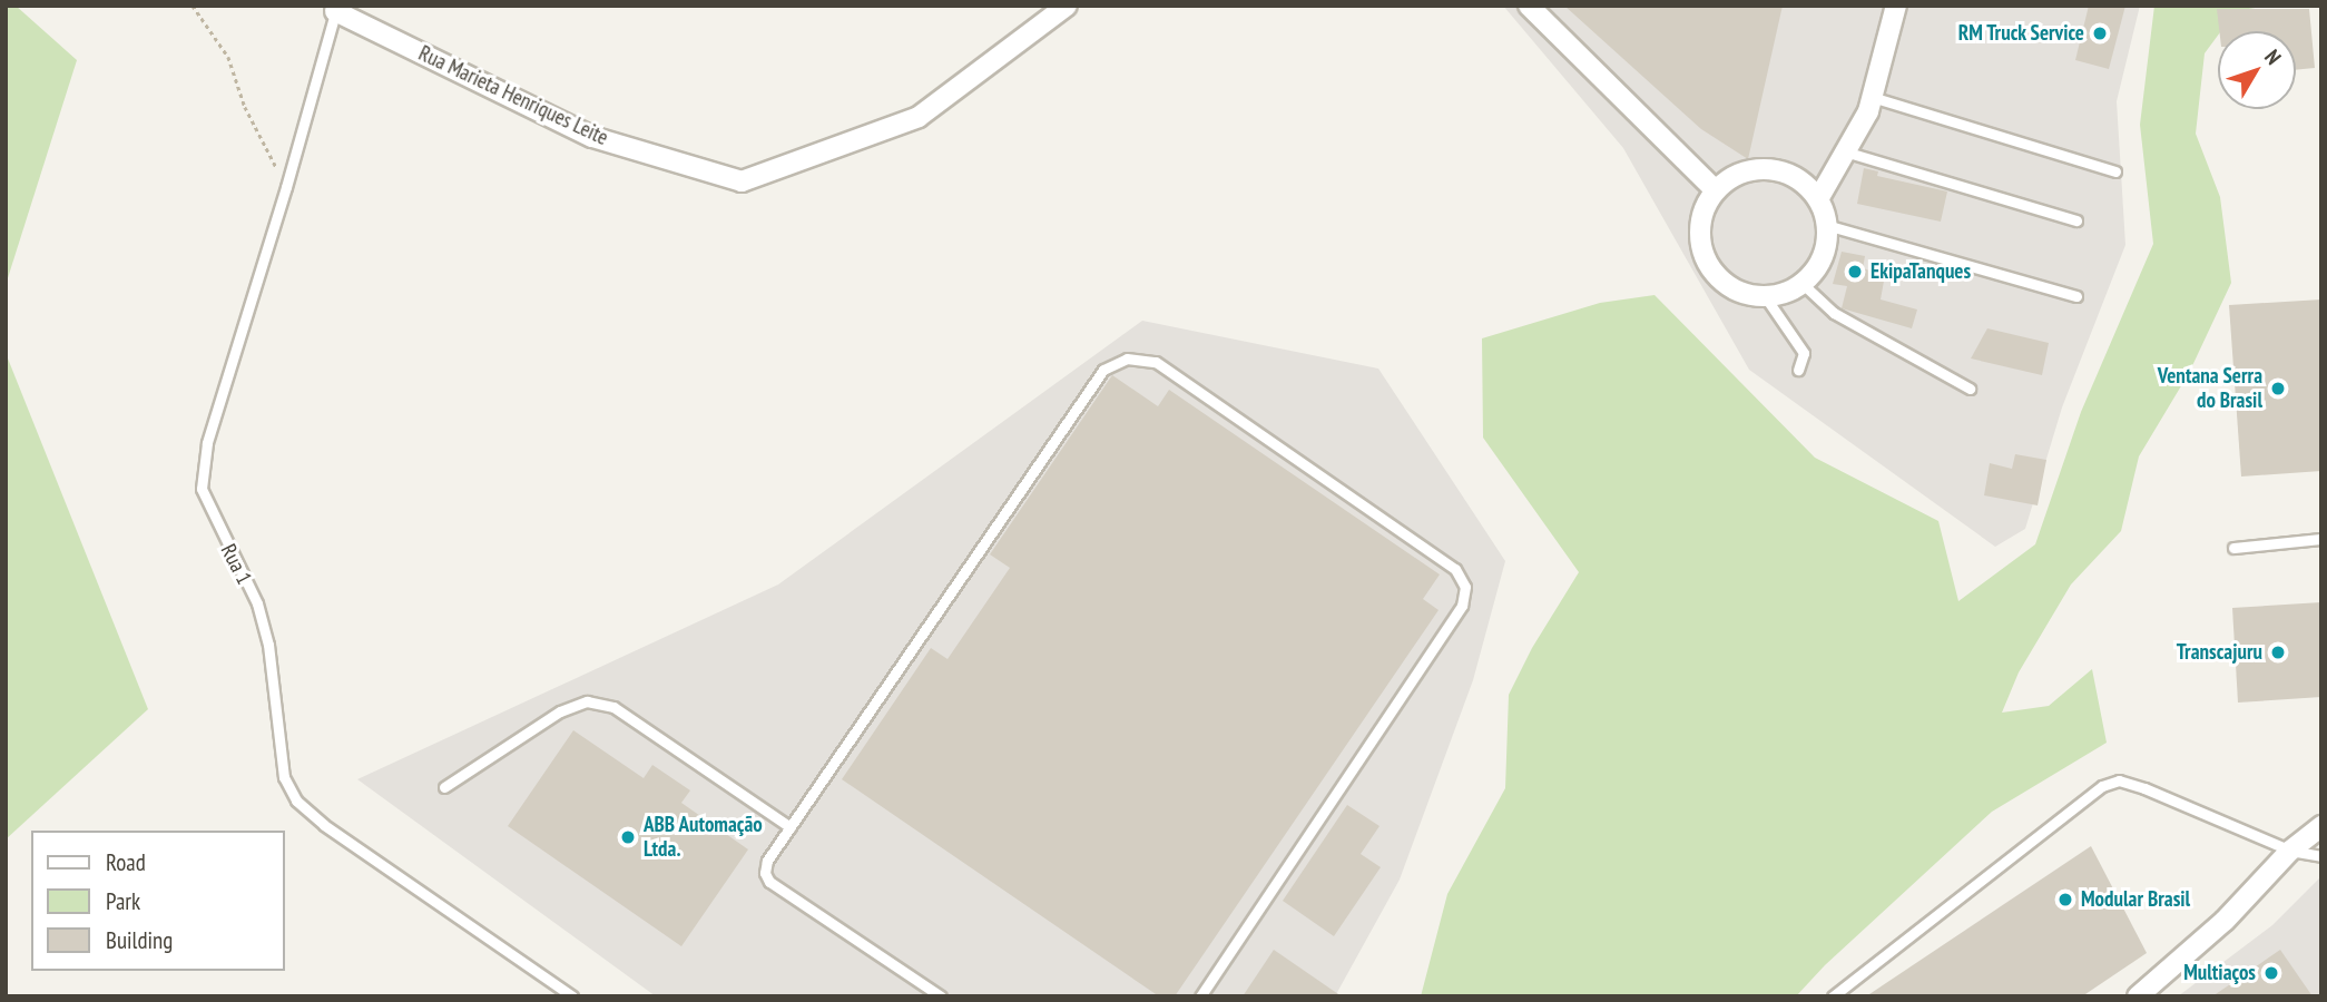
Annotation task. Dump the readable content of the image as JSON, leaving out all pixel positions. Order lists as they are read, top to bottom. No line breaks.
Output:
{"streets":{"street":["Rua Marieta Henriques Leite"],"lane":["Rua 1"]},"crossings":[["Rua Marieta Henriques Leite","Rua 1"]],"places":["RM Truck Service","EkipaTanques","Ventana Serra do Brasil","Transcajuru","ABB Automação Ltda.","Modular Brasil","Multiaços"],"legend":["Road","Park","Building"],"north":"top right"}
